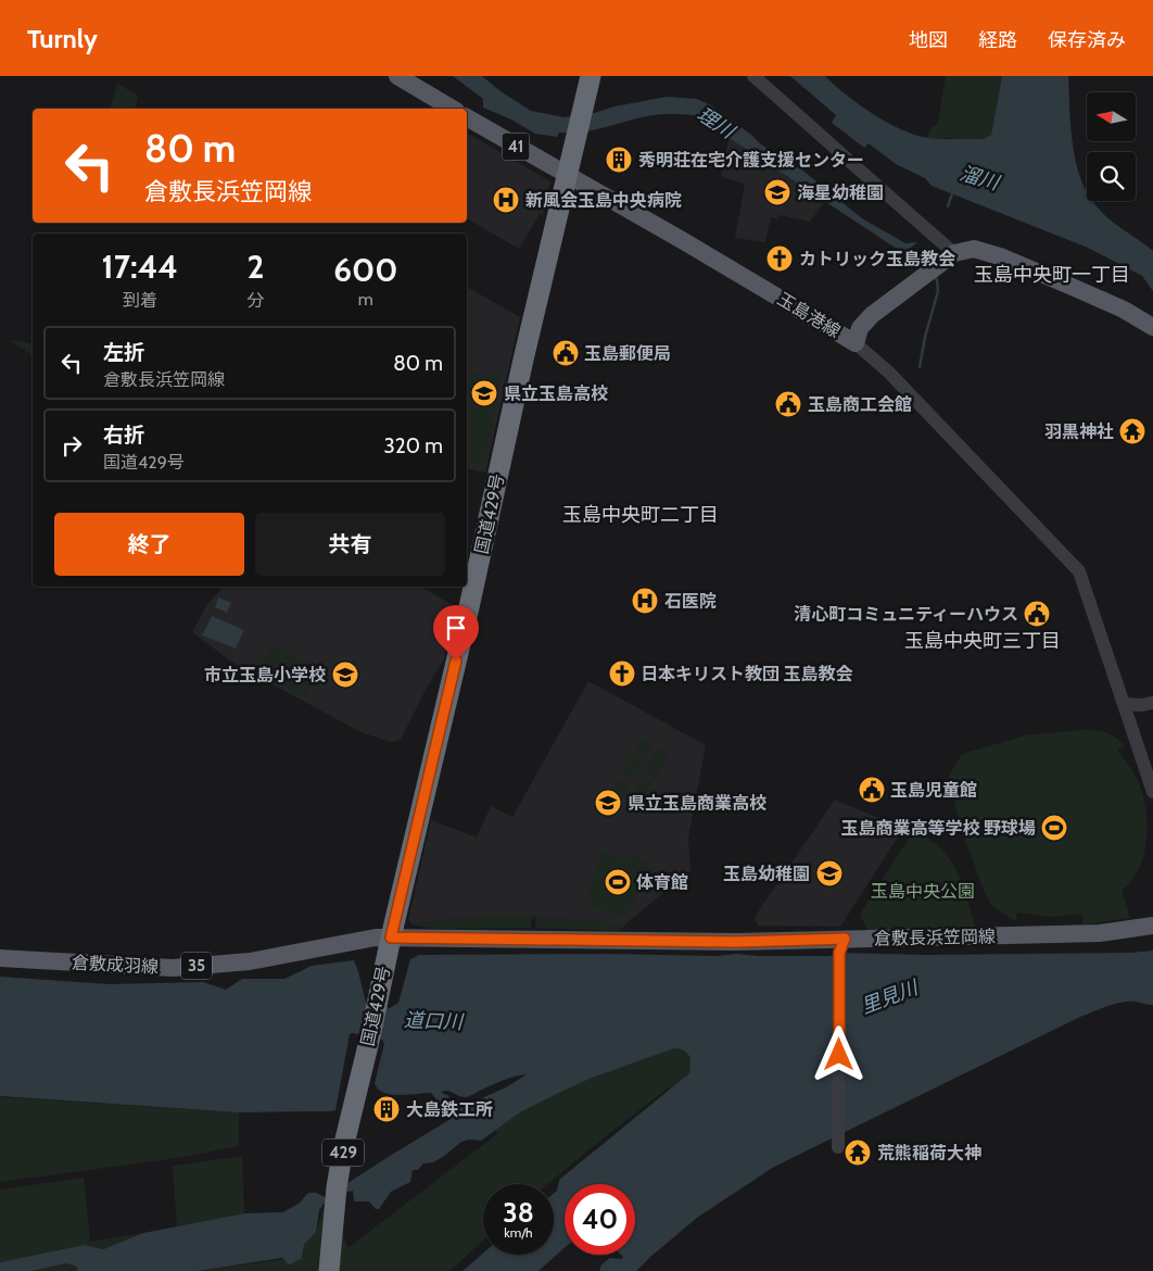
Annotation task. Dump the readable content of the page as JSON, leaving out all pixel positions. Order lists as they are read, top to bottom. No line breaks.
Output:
{"streets":{"highway":["国道429号","429"],"main road":["41","玉島港線","倉敷長浜笠岡線","倉敷成羽線","35"]},"crossings":[["41","玉島港線"],["41","国道429号"],["玉島港線","国道429号"],["国道429号","倉敷長浜笠岡線"],["国道429号","倉敷成羽線"],["倉敷長浜笠岡線","倉敷成羽線"]],"districts":["玉島中央町一丁目","玉島中央町二丁目","玉島中央町三丁目"],"water":["理川","溜川","里見川","道口川"],"parks":["玉島中央公園"],"places":{"building":["秀明荘在宅介護支援センター","大島鉄工所"],"school or university":["海星幼稚園","県立玉島高校","市立玉島小学校","県立玉島商業高校","玉島幼稚園"],"hospital":["新風会玉島中央病院","石医院"],"church":["カトリック玉島教会","日本キリスト教団 玉島教会"],"public building":["玉島郵便局","玉島商工会館","清心町コミュニティーハウス","玉島児童館"],"temple":["羽黒神社","荒熊稲荷大神"],"sports":["玉島商業高等学校 野球場","体育館"]},"north":"left","page":{"header":"Turnly","nav":["地図","経路","保存済み"],"turn":["80 m","倉敷長浜笠岡線"],"eta":["17:44","到着","2","分","600","m"],"list":[{"name":"左折","note":"倉敷長浜笠岡線","value":"80 m"},{"name":"右折","note":"国道429号","value":"320 m"}],"buttons":["終了","共有"],"speed":"38 km/h","limit":"40"}}
